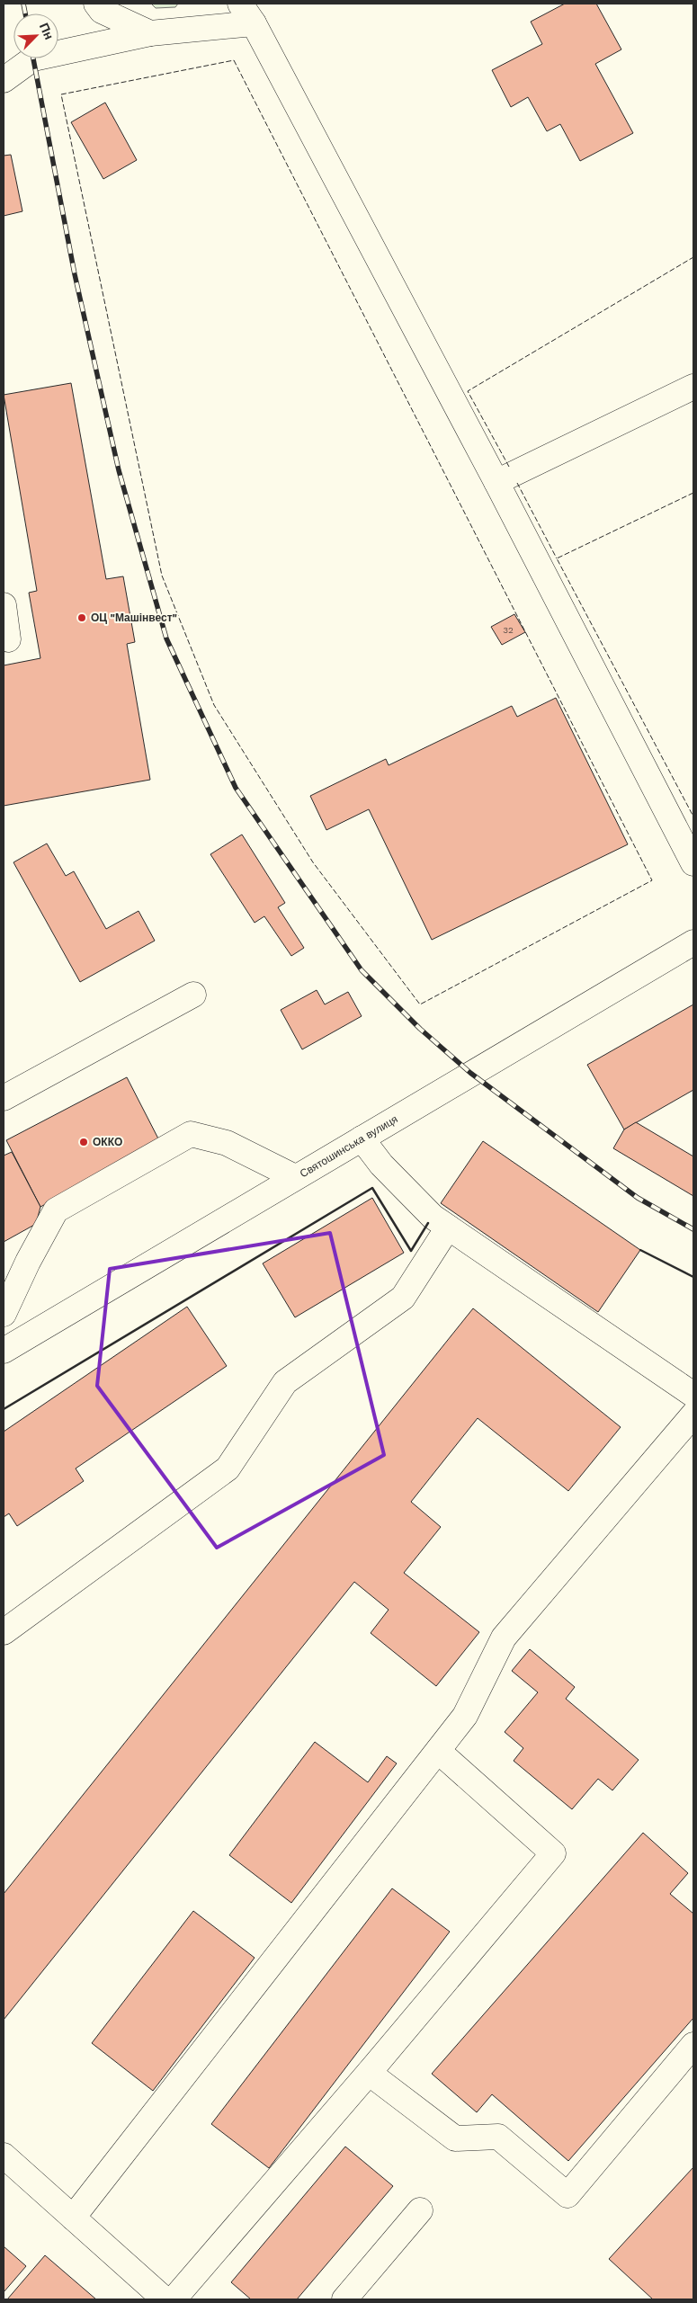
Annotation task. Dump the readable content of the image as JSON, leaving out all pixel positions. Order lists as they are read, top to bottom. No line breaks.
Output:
{"streets":{"main road":["Святошинська вулиця"]},"places":["ОЦ \"Машінвест\"","ОККО"],"house_numbers":["32"],"north":"top right"}
